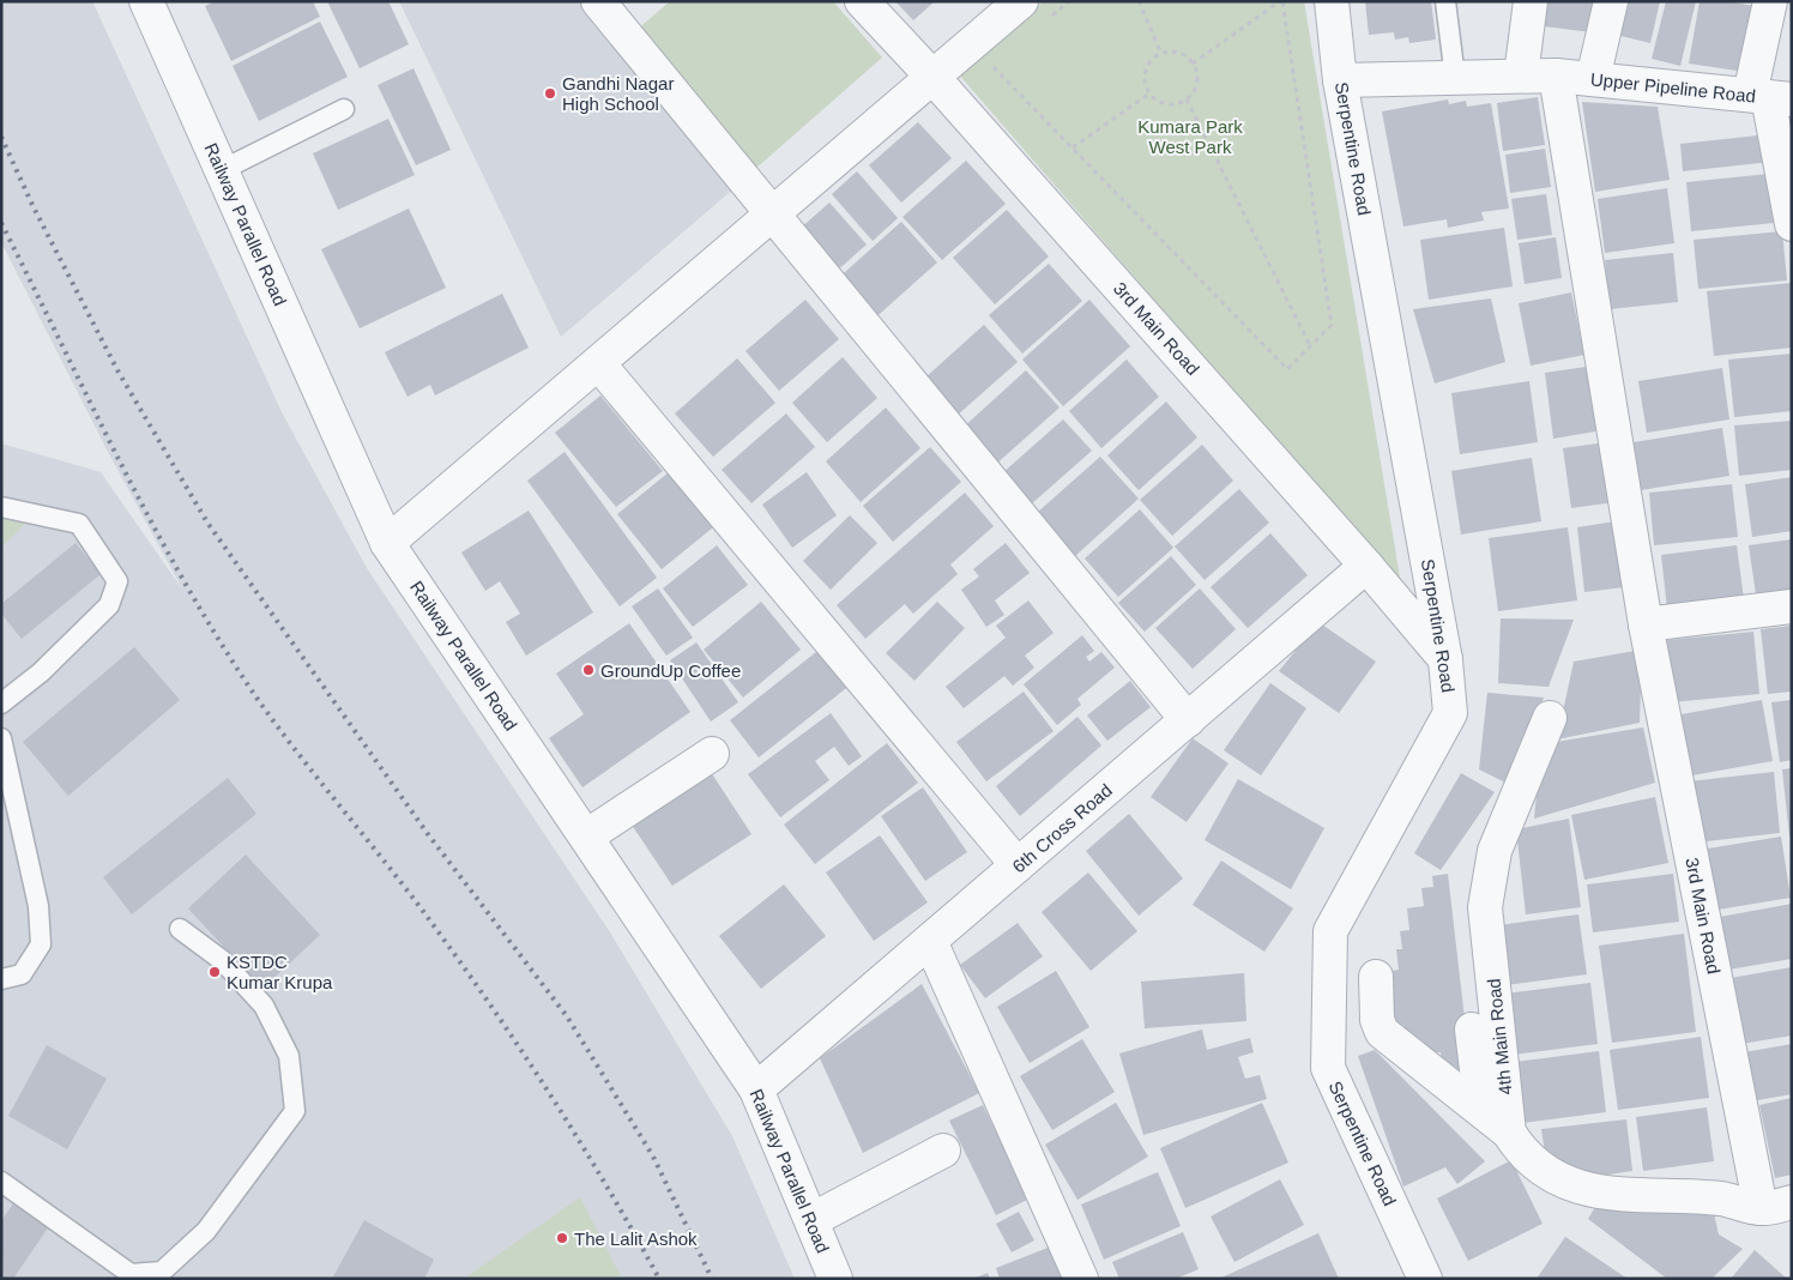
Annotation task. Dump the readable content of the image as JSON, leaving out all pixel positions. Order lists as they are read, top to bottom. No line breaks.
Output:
{"streets":{"street":["Upper Pipeline Road","Serpentine Road","Railway Parallel Road","3rd Main Road","6th Cross Road","4th Main Road"]},"crossings":[["Upper Pipeline Road","Serpentine Road"],["Upper Pipeline Road","3rd Main Road"],["Serpentine Road","3rd Main Road"],["Railway Parallel Road","6th Cross Road"],["3rd Main Road","6th Cross Road"],["3rd Main Road","4th Main Road"]],"parks":["Kumara Park West Park"],"places":["Gandhi Nagar High School","GroundUp Coffee","KSTDC Kumar Krupa","The Lalit Ashok"]}
